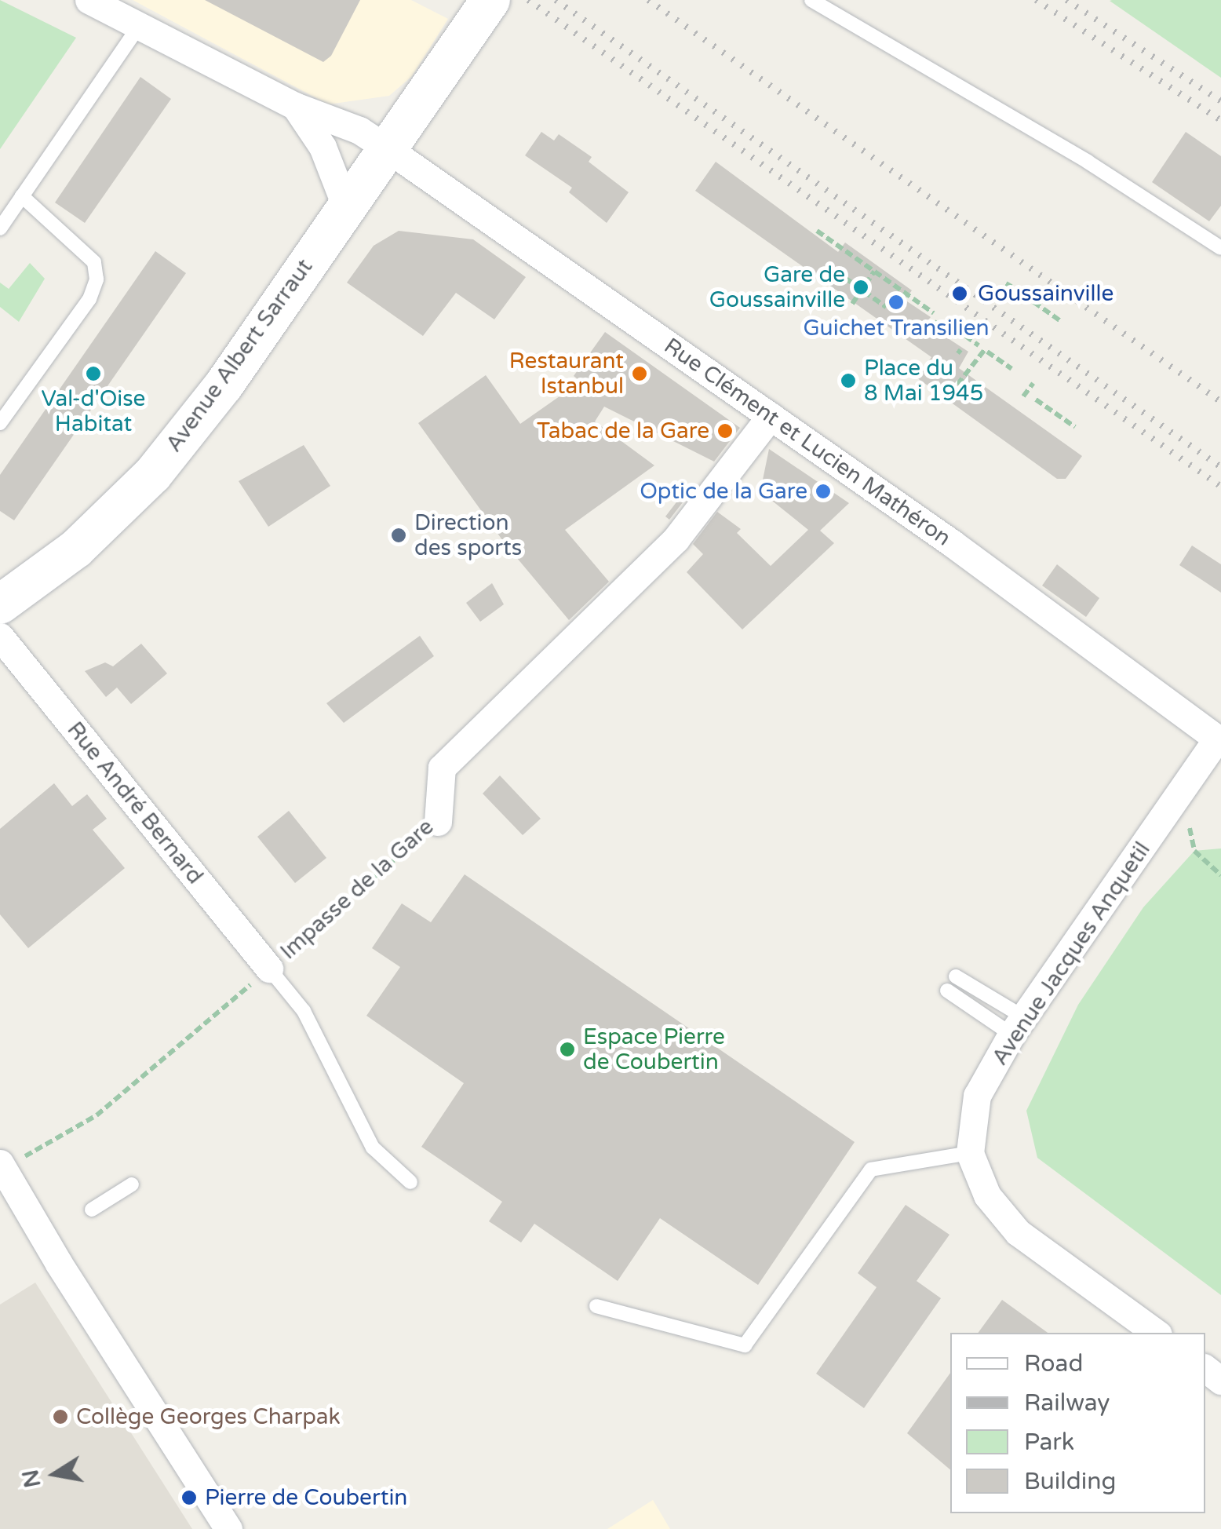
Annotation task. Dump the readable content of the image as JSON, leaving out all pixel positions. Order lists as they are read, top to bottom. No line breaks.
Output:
{"streets":{"street":["Avenue Albert Sarraut","Rue Clément et Lucien Mathéron","Rue André Bernard","Impasse de la Gare","Avenue Jacques Anquetil"]},"crossings":[["Avenue Albert Sarraut","Rue Clément et Lucien Mathéron"],["Rue Clément et Lucien Mathéron","Impasse de la Gare"],["Rue Clément et Lucien Mathéron","Avenue Jacques Anquetil"],["Rue André Bernard","Impasse de la Gare"]],"places":["Gare de Goussainville","Goussainville","Guichet Transilien","Val-d'Oise Habitat","Restaurant Istanbul","Place du 8 Mai 1945","Tabac de la Gare","Optic de la Gare","Direction des sports","Espace Pierre de Coubertin","Collège Georges Charpak","Pierre de Coubertin"],"legend":["Road","Railway","Park","Building"],"north":"left"}
